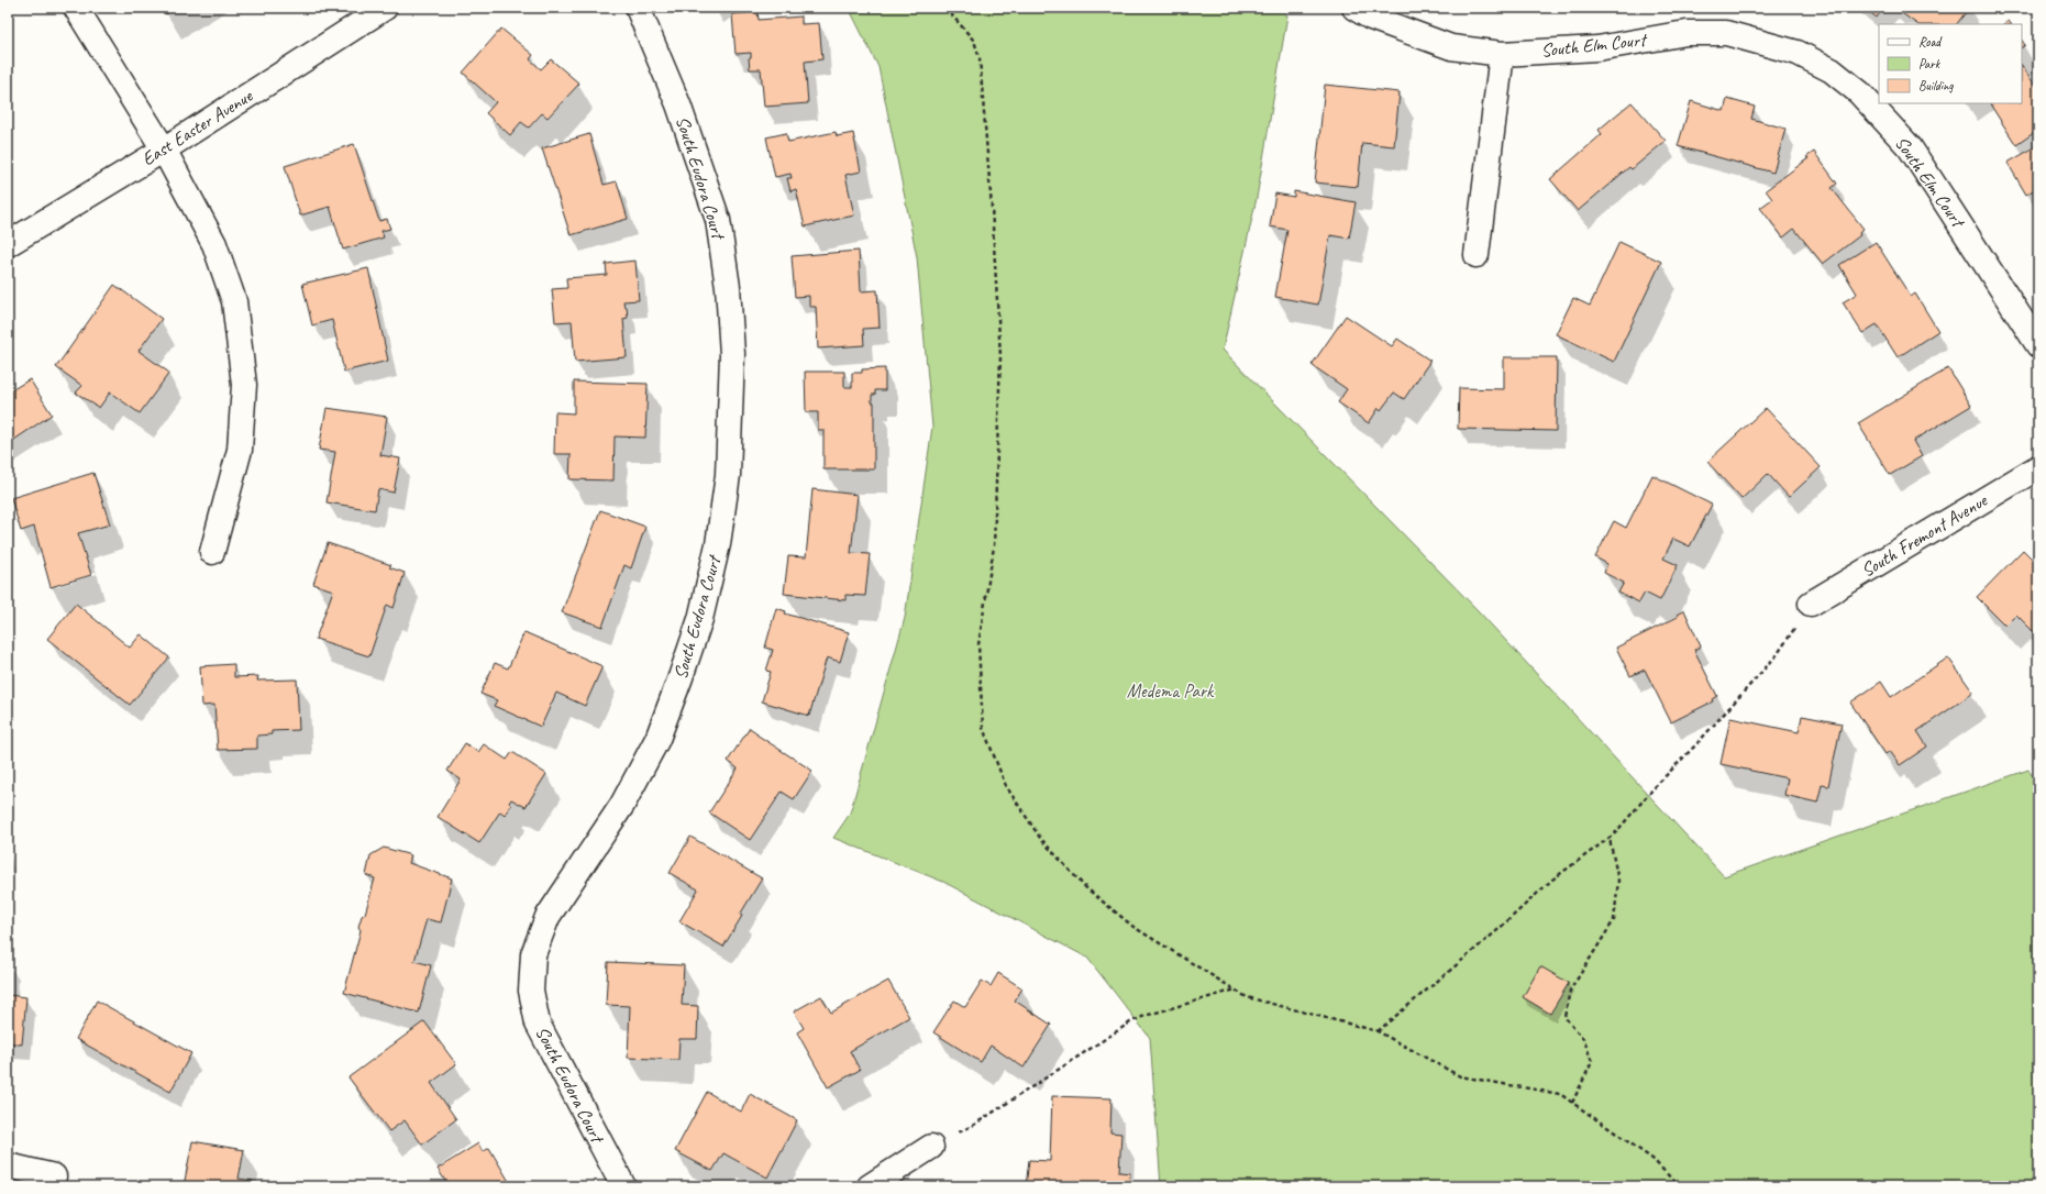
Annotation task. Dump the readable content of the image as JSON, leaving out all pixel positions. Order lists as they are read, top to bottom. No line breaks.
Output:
{"streets":{"street":["South Elm Court","East Easter Avenue","South Eudora Court","South Fremont Avenue"]},"parks":["Medema Park"],"legend":["Road","Park","Building"]}
